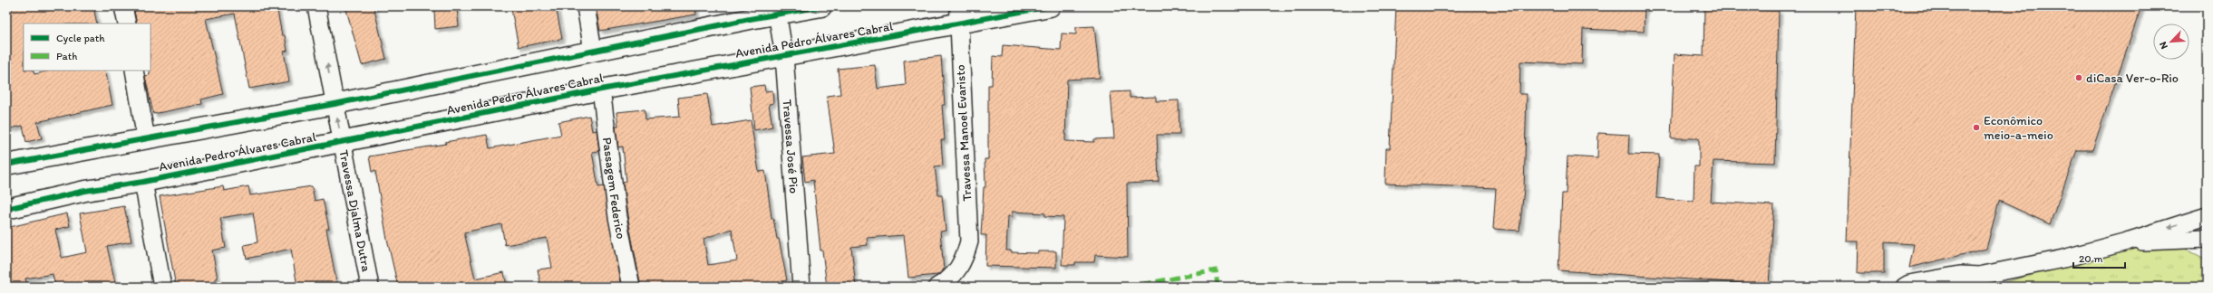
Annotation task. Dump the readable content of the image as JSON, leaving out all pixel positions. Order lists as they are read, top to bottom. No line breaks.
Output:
{"streets":{"main road":["Avenida Pedro Álvares Cabral"],"street":["Travessa Manoel Evaristo","Travessa José Pio","Passagem Federico","Travessa Djalma Dutra"]},"crossings":[["Avenida Pedro Álvares Cabral","Travessa Manoel Evaristo"],["Avenida Pedro Álvares Cabral","Travessa José Pio"],["Avenida Pedro Álvares Cabral","Passagem Federico"],["Avenida Pedro Álvares Cabral","Travessa Djalma Dutra"]],"one_way":["Travessa Djalma Dutra"],"places":["diCasa Ver-o-Rio","Econômico meio-a-meio"],"legend":["Cycle path","Path"],"scale_bar":"20 m","north":"bottom left"}
